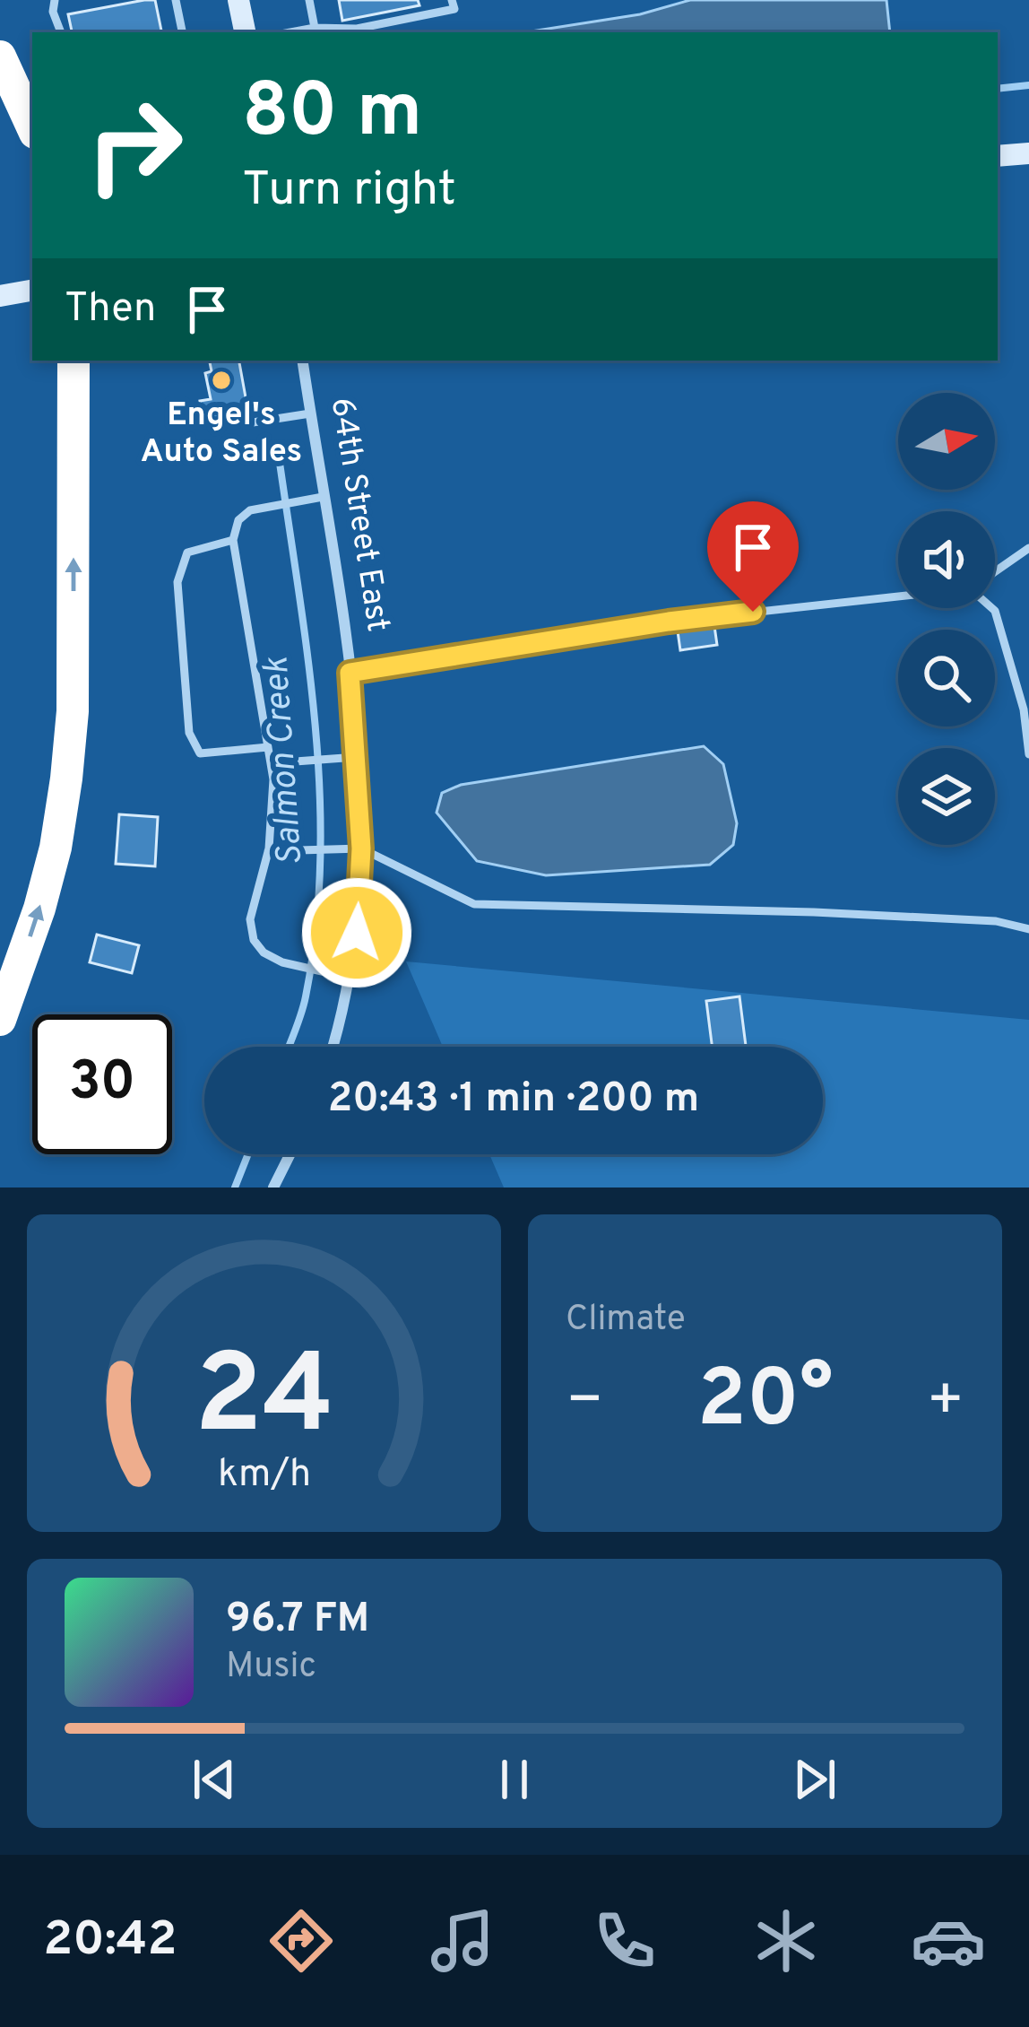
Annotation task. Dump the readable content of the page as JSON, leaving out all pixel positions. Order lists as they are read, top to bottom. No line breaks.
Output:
{"streets":{"street":["64th Street East"]},"water":["Salmon Creek"],"places":["Engel's Auto Sales"],"north":"right","page":{"turn":["80 m","Turn right"],"then":"Then","limit":"30","trip":"20:43 · 1 min · 200 m","tile":"Climate","heat":["−","20°","+"],"song":["96.7 FM","Music"],"tabs":"20:42","gauge":["24","km/h"]}}
